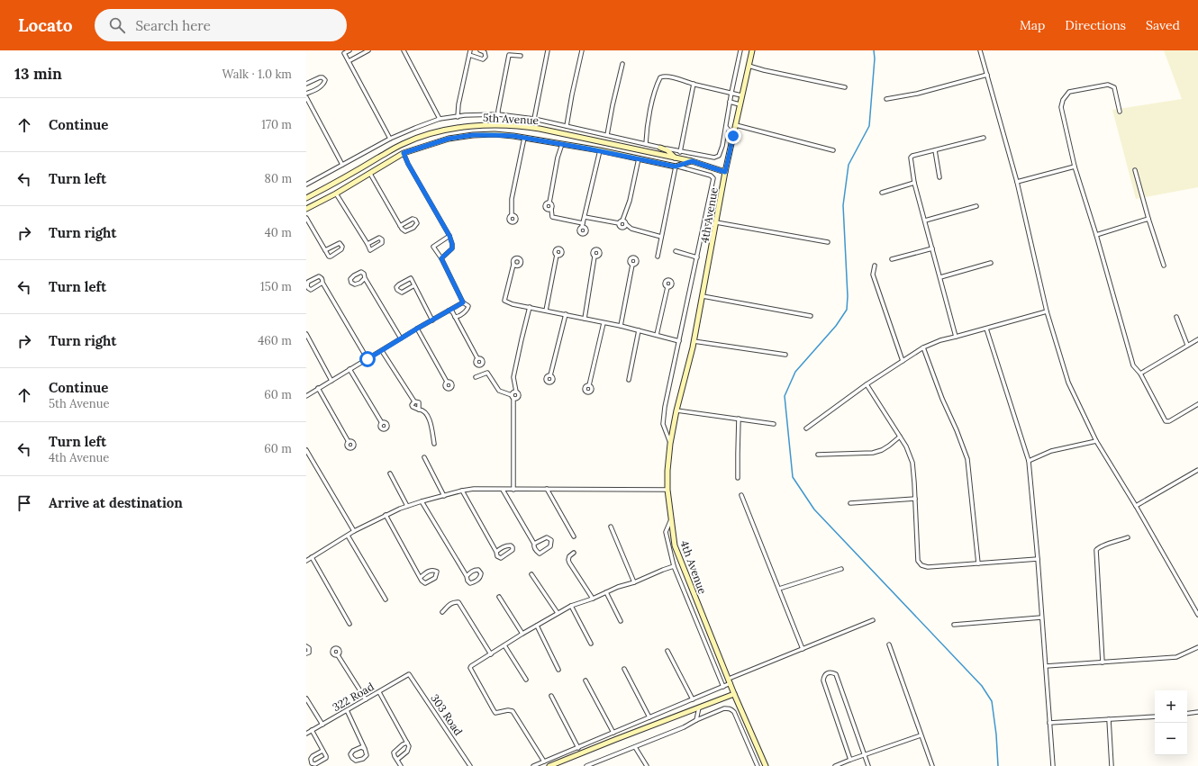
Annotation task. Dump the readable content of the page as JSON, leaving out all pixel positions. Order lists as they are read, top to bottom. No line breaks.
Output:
{"streets":{"street":["5th Avenue","4th Avenue","322 Road","303 Road"]},"crossings":[["5th Avenue","4th Avenue"],["322 Road","303 Road"]],"page":{"header":"Locato","search":"Search here","nav":["Map","Directions","Saved"],"heading":["13 min","Walk · 1.0 km"],"list":[["Continue","170 m"],["Turn left","80 m"],["Turn right","40 m"],["Turn left","150 m"],["Turn right","460 m"],["Continue","5th Avenue","60 m"],["Turn left","4th Avenue","60 m"],"Arrive at destination"],"map_buttons":["+","−"]}}
